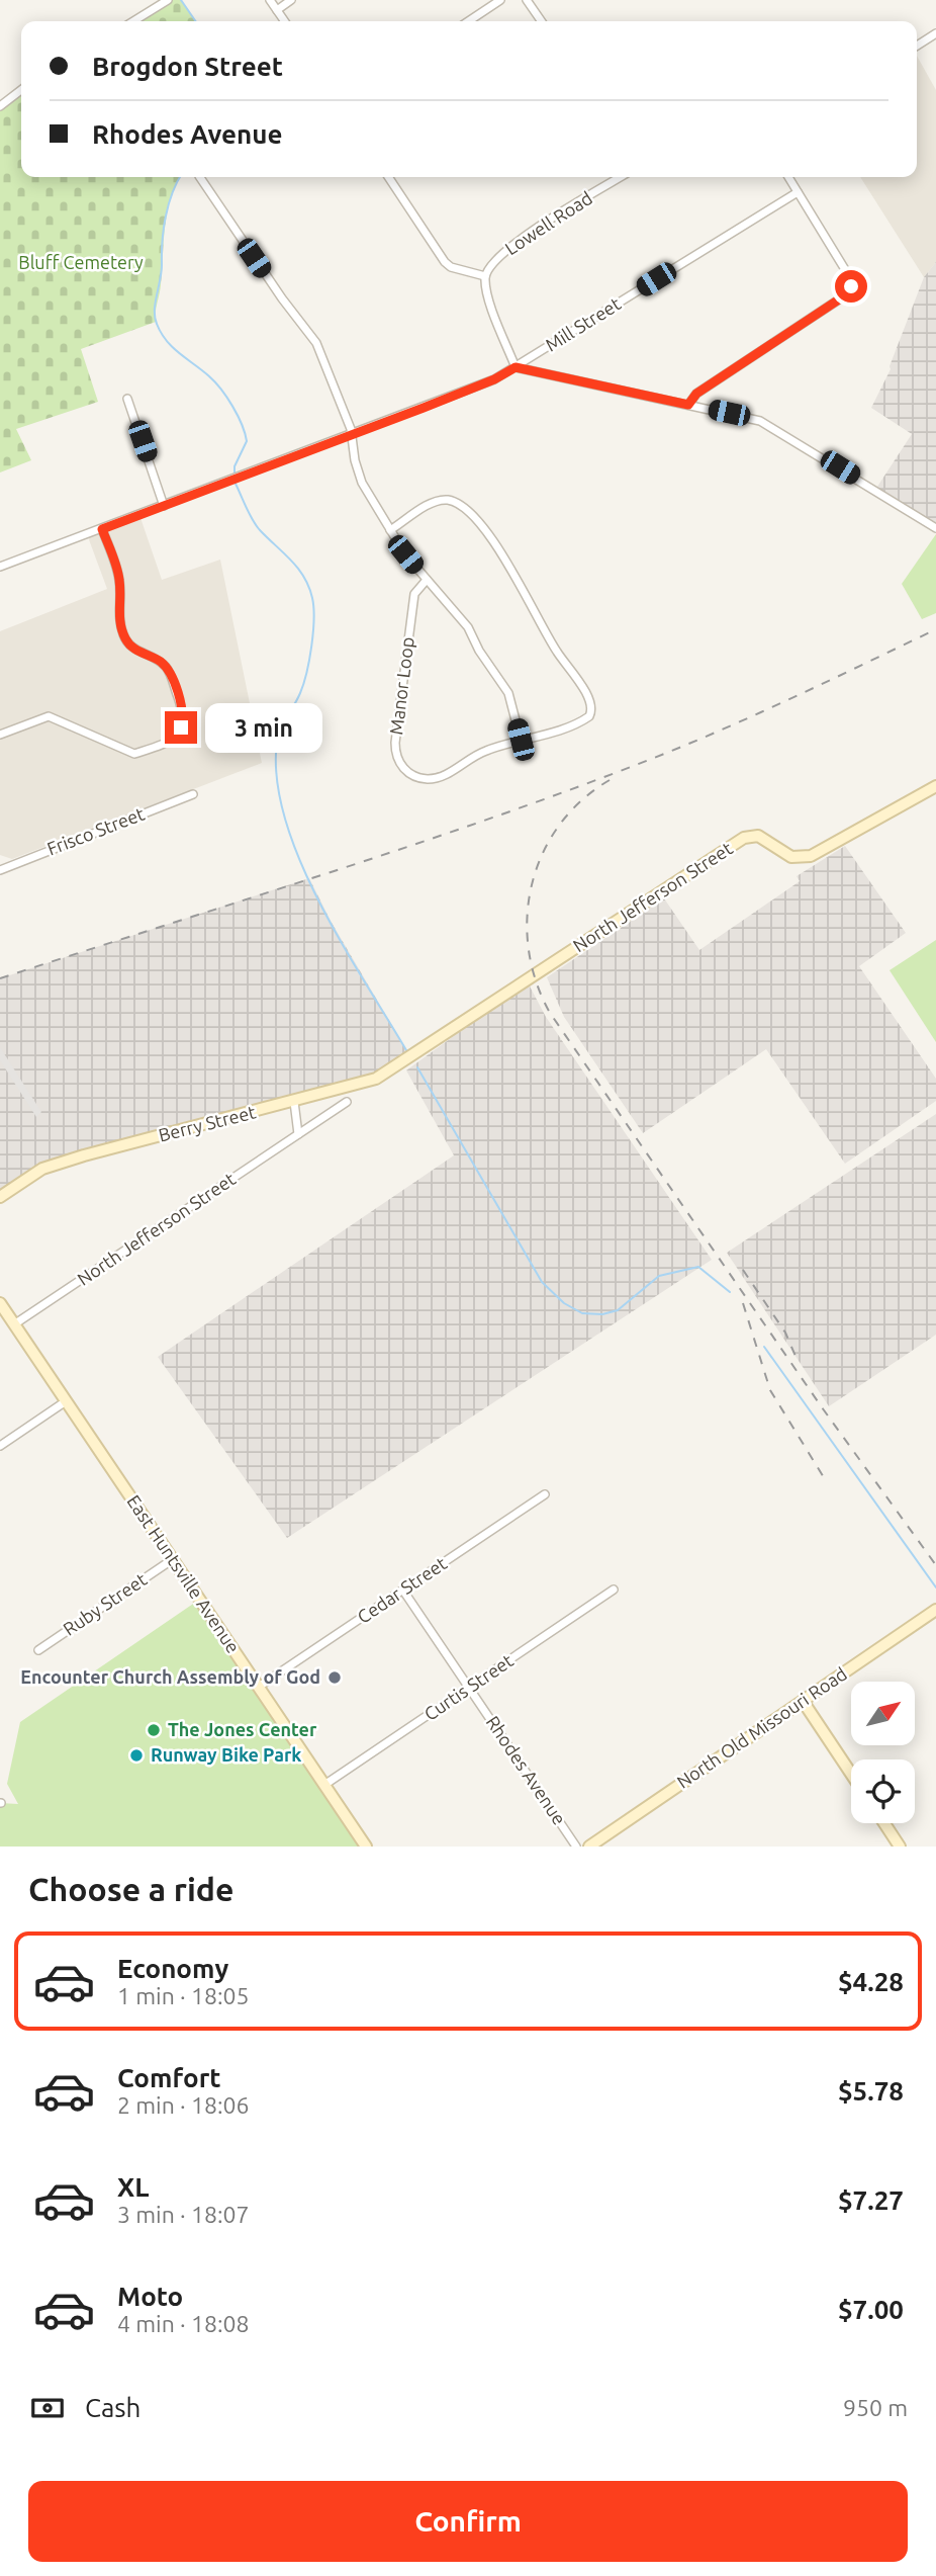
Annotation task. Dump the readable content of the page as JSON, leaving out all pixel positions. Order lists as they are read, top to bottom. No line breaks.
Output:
{"streets":{"street":["Lowell Road","Mill Street","Manor Loop","Frisco Street","North Jefferson Street","Berry Street","East Huntsville Avenue","Cedar Street","Ruby Street","Curtis Street","North Old Missouri Road","Rhodes Avenue"]},"crossings":[["North Jefferson Street","Berry Street"],["North Jefferson Street","East Huntsville Avenue"],["East Huntsville Avenue","Cedar Street"],["East Huntsville Avenue","Ruby Street"],["East Huntsville Avenue","Curtis Street"],["Cedar Street","Rhodes Avenue"],["Curtis Street","Rhodes Avenue"]],"parks":["Bluff Cemetery"],"places":["Encounter Church Assembly of God","The Jones Center","Runway Bike Park"],"north":"top right","page":{"banner":["Brogdon Street","Rhodes Avenue"],"bubble":"3 min","heading":"Choose a ride","list":[{"name":"Economy","note":"1 min · 18:05","value":"$4.28"},{"name":"Comfort","note":"2 min · 18:06","value":"$5.78"},{"name":"XL","note":"3 min · 18:07","value":"$7.27"},{"name":"Moto","note":"4 min · 18:08","value":"$7.00"}],"pay":["Cash","950 m"],"buttons":"Confirm"}}
